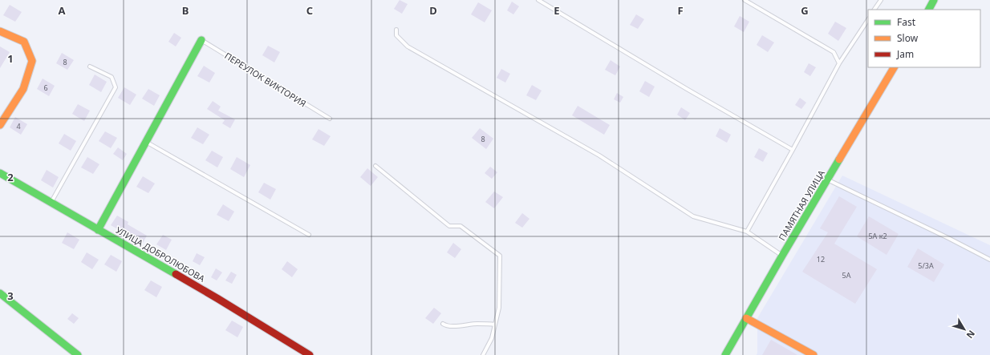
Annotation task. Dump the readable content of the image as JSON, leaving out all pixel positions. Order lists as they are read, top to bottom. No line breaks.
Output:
{"streets":{"street":["ПАМЯТНАЯ УЛИЦА","УЛИЦА ДОБРОЛЮБОВА"],"lane":["ПЕРЕУЛОК ВИКТОРИЯ"]},"house_numbers":["8","6","4","8","5А к2","12","5/3А","5А"],"legend":["Fast","Slow","Jam"],"north":"bottom right","grid":{"columns":["A","B","C","D","E","F","G"],"rows":["1","2","3"]}}
